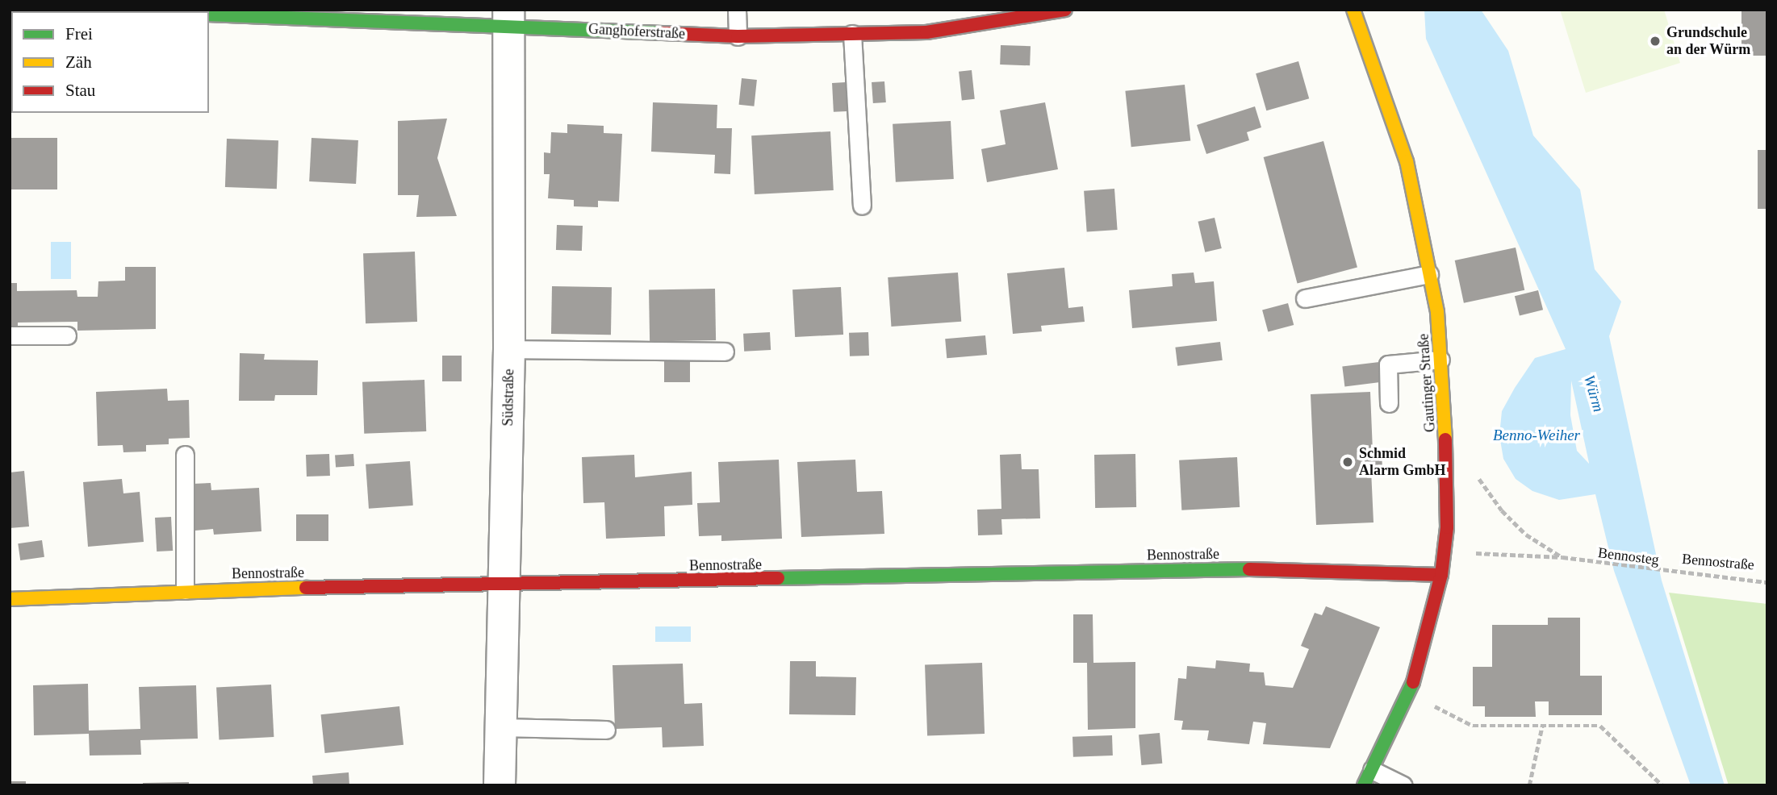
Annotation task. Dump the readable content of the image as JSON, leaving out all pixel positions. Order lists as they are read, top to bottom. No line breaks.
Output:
{"streets":{"street":["Ganghoferstraße","Gautinger Straße","Südstraße","Bennostraße"],"path":["Bennosteg"]},"crossings":[["Ganghoferstraße","Südstraße"],["Gautinger Straße","Bennostraße"],["Südstraße","Bennostraße"],["Bennostraße","Bennosteg"]],"water":["Würm","Benno-Weiher"],"places":["Grundschule an der Würm","Schmid Alarm GmbH"],"legend":["Frei","Zäh","Stau"]}
